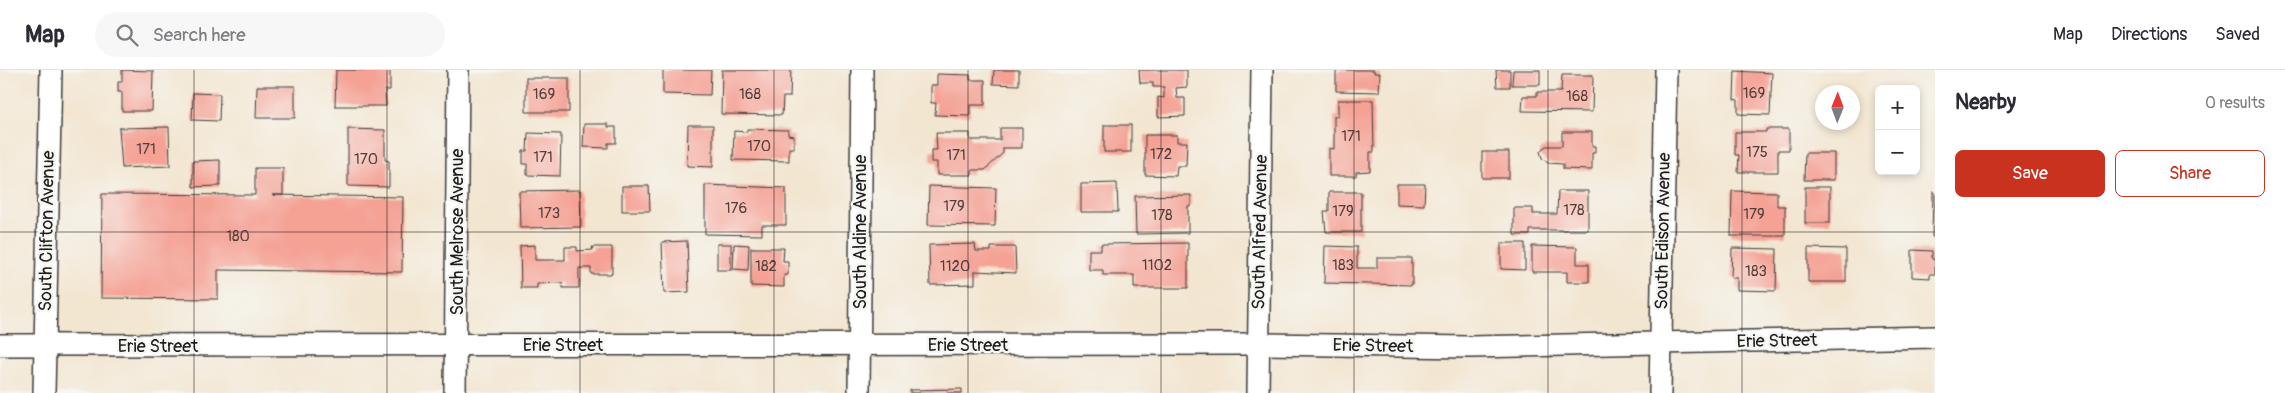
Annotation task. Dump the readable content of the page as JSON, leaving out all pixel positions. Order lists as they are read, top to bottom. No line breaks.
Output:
{"streets":{"street":["South Clifton Avenue","South Edison Avenue","South Melrose Avenue","South Aldine Avenue","South Alfred Avenue","Erie Street"]},"crossings":[["South Clifton Avenue","Erie Street"],["South Edison Avenue","Erie Street"],["South Melrose Avenue","Erie Street"],["South Aldine Avenue","Erie Street"],["South Alfred Avenue","Erie Street"]],"house_numbers":["169","169","168","168","171","170","171","175","172","171","171","170","179","176","178","179","173","179","178","180","1102","183","182","1120","183"],"north":"top","page":{"header":"Map","search":"Search here","nav":["Map","Directions","Saved"],"heading":["Nearby","0 results"],"map_buttons":["+","−"],"buttons":["Save","Share"]}}
